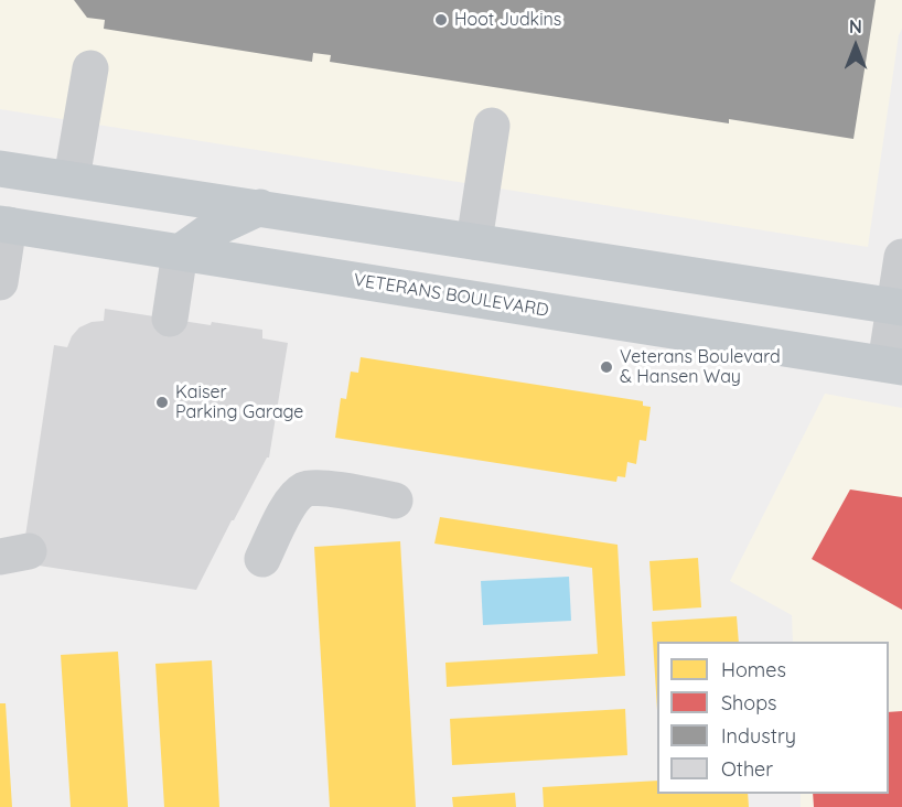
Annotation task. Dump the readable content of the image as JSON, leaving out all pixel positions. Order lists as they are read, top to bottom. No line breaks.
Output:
{"streets":{"main road":["VETERANS BOULEVARD"]},"places":["Hoot Judkins","Veterans Boulevard & Hansen Way","Kaiser Parking Garage"],"legend":["Homes","Shops","Industry","Other"],"north":"top"}
